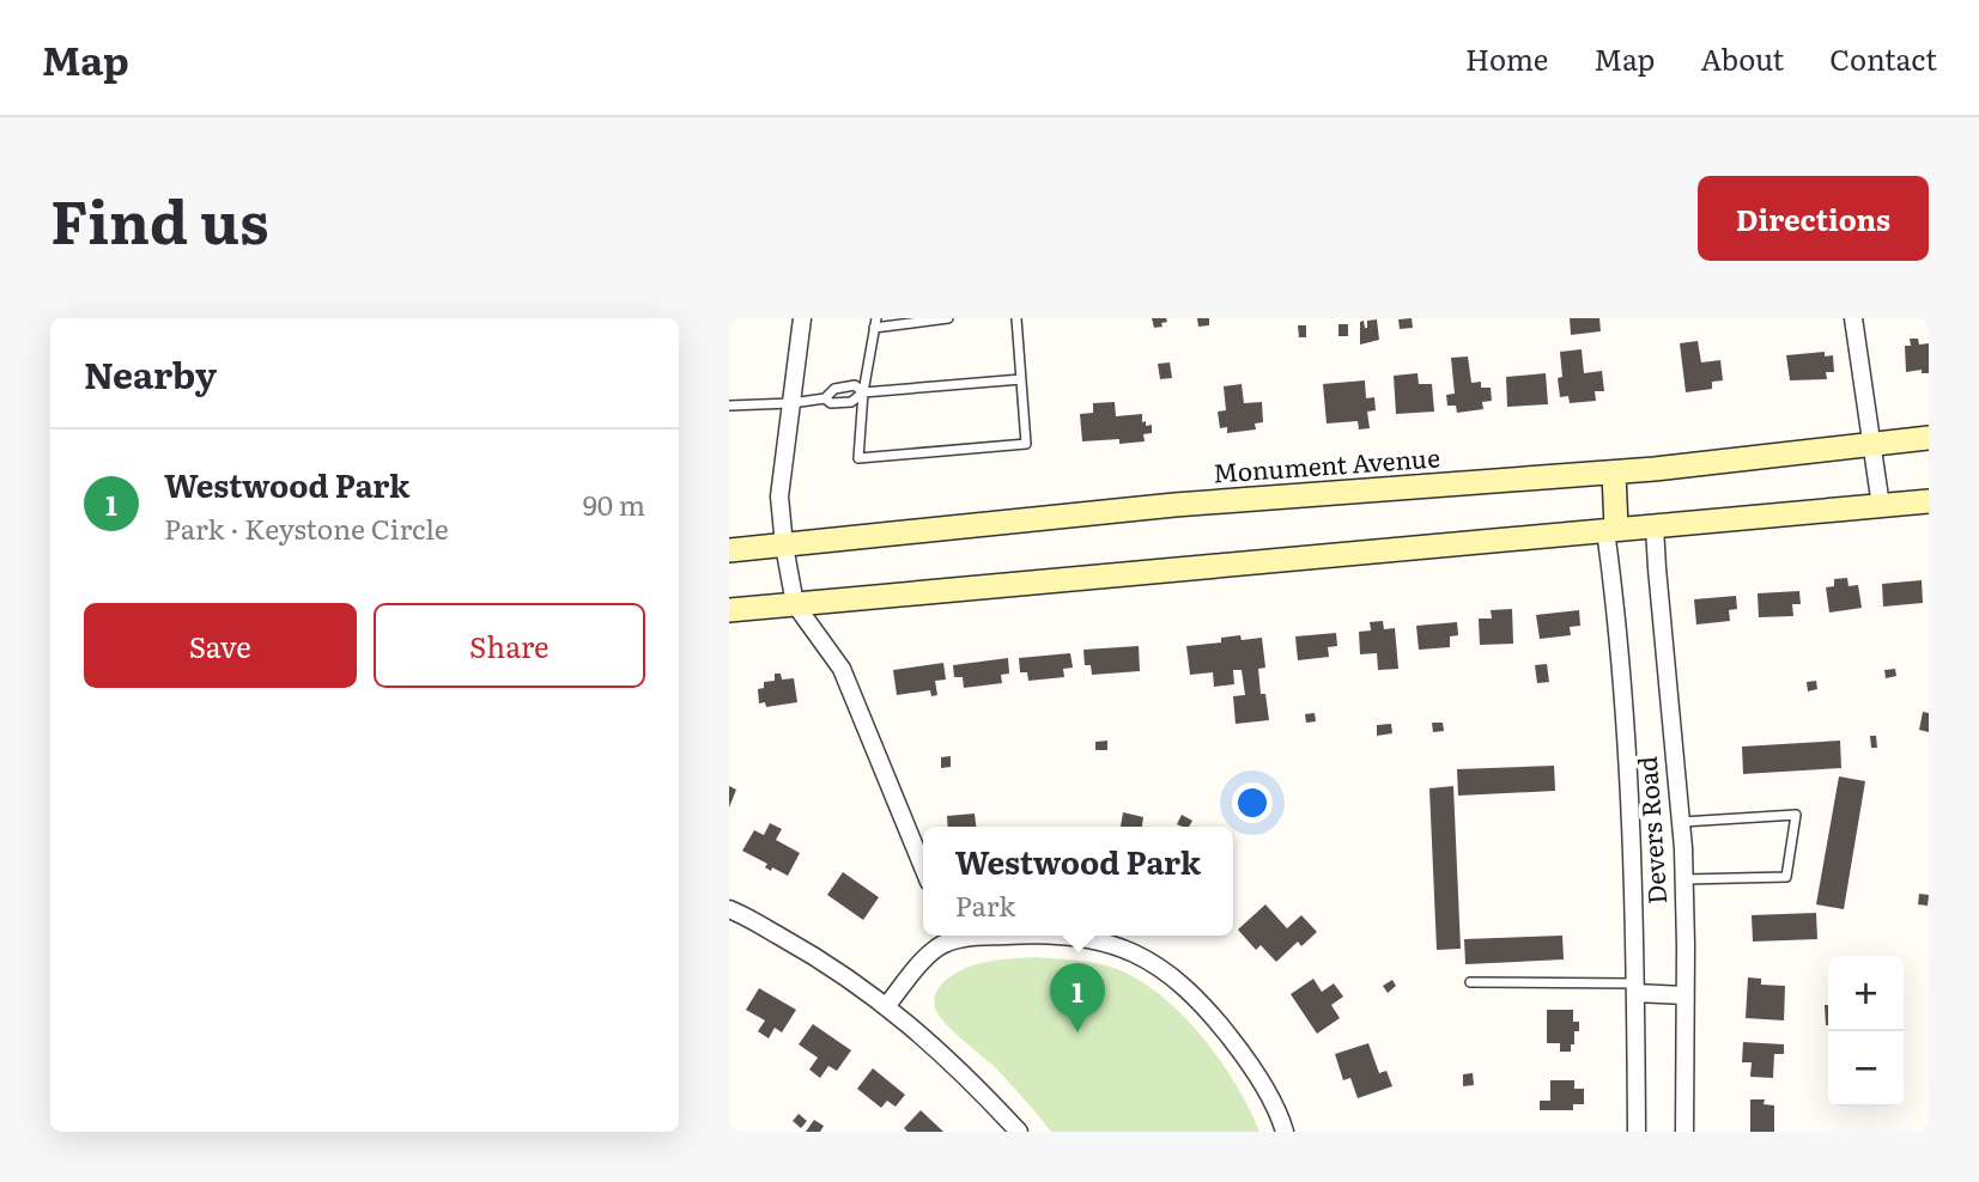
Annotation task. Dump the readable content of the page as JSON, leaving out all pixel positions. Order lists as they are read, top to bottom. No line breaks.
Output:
{"streets":{"street":["Monument Avenue","Devers Road"]},"page":{"header":"Map","nav":["Home","Map","About","Contact"],"title":"Find us","buttons":["Directions",["Save","Share"]],"heading":"Nearby","list":[{"mark":"1","name":"Westwood Park","note":"Park · Keystone Circle","value":"90 m"}],"popup":["Westwood Park","Park"],"map_buttons":["+","−"],"pins":"1"}}
